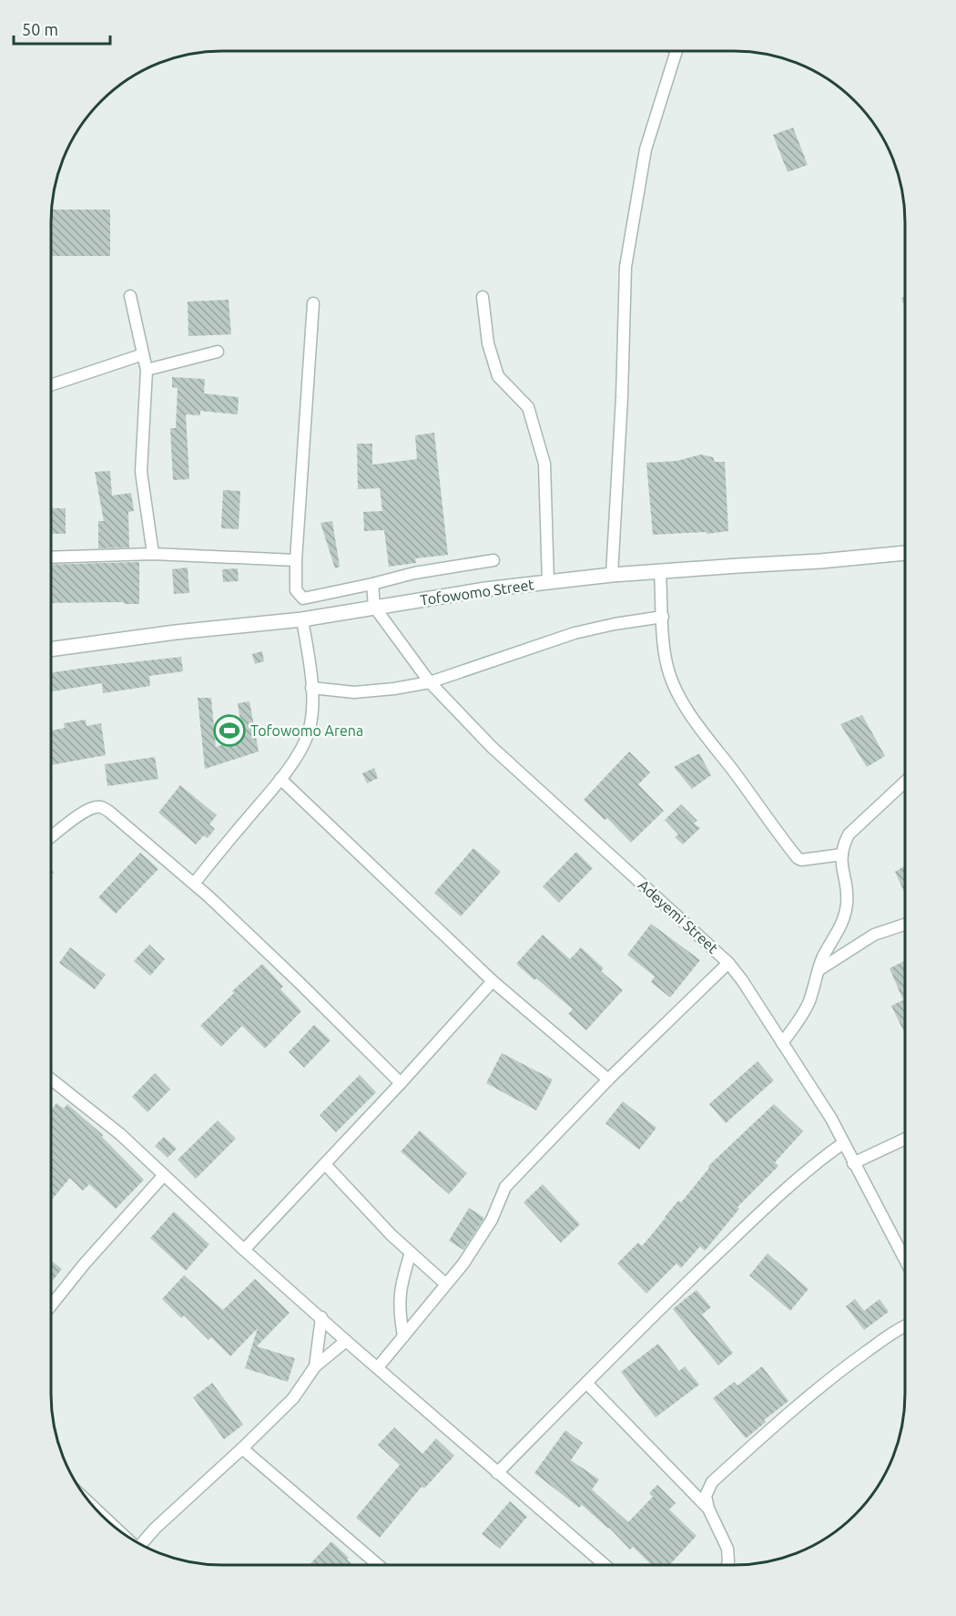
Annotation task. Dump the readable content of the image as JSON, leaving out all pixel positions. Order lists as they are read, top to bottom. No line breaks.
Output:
{"streets":{"street":["Tofowomo Street","Adeyemi Street"]},"crossings":[["Tofowomo Street","Adeyemi Street"]],"places":{"sports":["Tofowomo Arena"]},"scale_bar":"50 m"}
